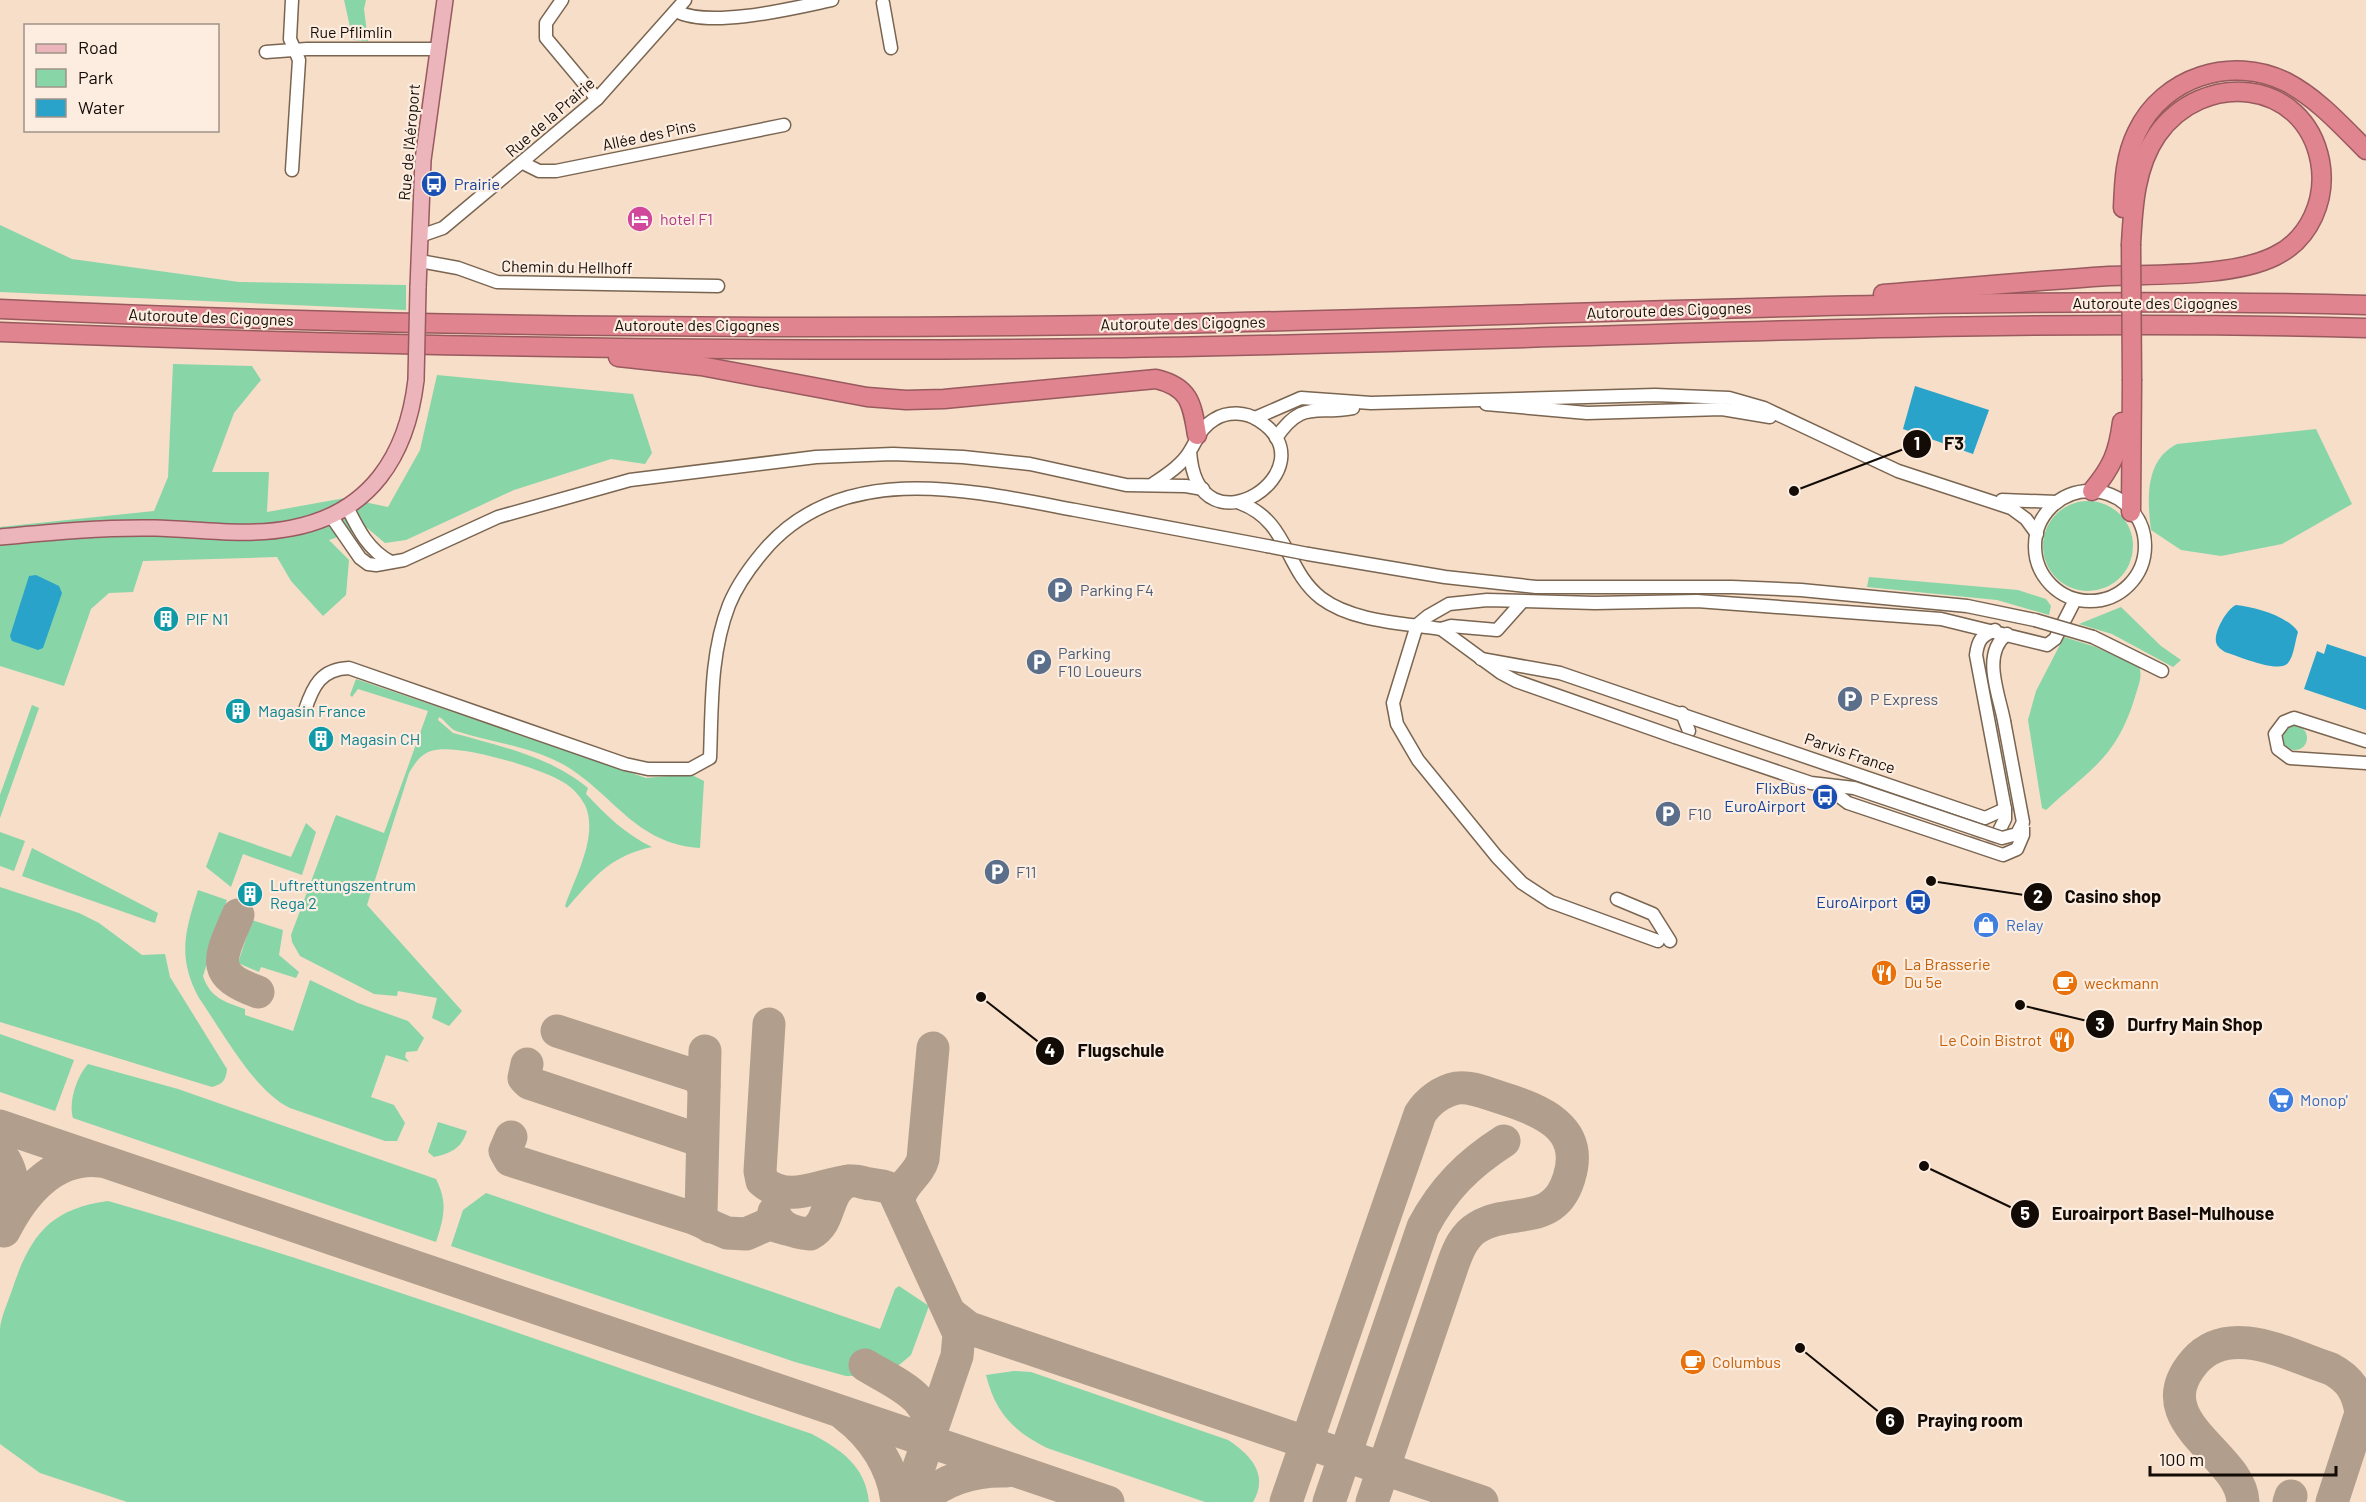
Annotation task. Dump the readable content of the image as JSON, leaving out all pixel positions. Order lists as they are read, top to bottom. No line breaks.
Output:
{"streets":{"highway":["Autoroute des Cigognes"],"main road":["Rue de l'Aéroport"],"street":["Rue Pflimlin","Rue de la Prairie","Allée des Pins","Chemin du Hellhoff","Parvis France"]},"crossings":[["Rue Pflimlin","Rue de l'Aéroport"],["Rue de la Prairie","Allée des Pins"],["Rue de la Prairie","Rue de l'Aéroport"],["Rue de l'Aéroport","Chemin du Hellhoff"]],"places":{"bus stop":["Prairie","FlixBus EuroAirport","EuroAirport"],"hotel":["hotel F1"],"other":["F3","Casino shop","Flugschule","Durfry Main Shop","Euroairport Basel-Mulhouse","Praying room"],"parking":["Parking F4","Parking F10 Loueurs","P Express","F10","F11"],"building":["PIF N1","Magasin France","Magasin CH","Luftrettungszentrum Rega 2"],"shop":["Relay"],"restaurant":["La Brasserie Du 5e","Le Coin Bistrot"],"cafe":["weckmann","Columbus"],"supermarket":["Monop'"]},"legend":["Road","Park","Water"],"scale_bar":"100 m"}
